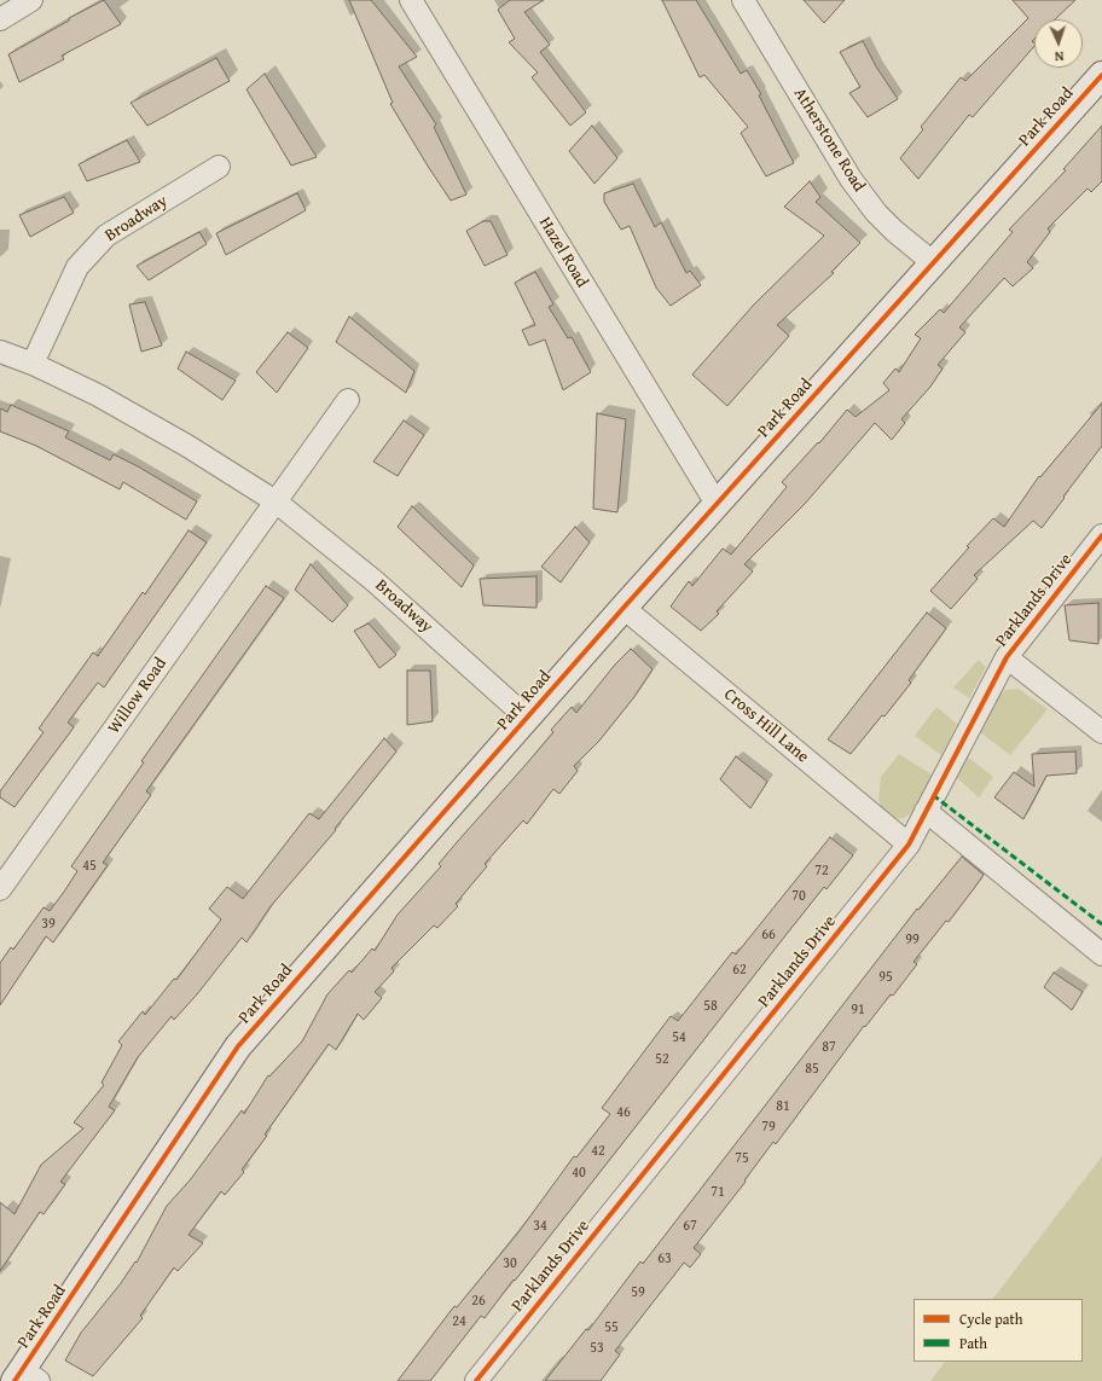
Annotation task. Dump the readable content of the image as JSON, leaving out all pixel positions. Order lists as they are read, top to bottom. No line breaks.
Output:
{"streets":{"street":["Park Road","Atherstone Road","Broadway","Hazel Road","Parklands Drive","Willow Road","Cross Hill Lane"]},"crossings":[["Park Road","Atherstone Road"],["Park Road","Broadway"],["Park Road","Hazel Road"],["Park Road","Cross Hill Lane"],["Broadway","Willow Road"],["Parklands Drive","Cross Hill Lane"]],"house_numbers":["45","72","70","39","66","99","62","95","58","91","54","87","52","85","81","46","79","42","75","40","71","34","67","63","30","59","26","24","55","53"],"legend":["Cycle path","Path"],"north":"bottom"}
